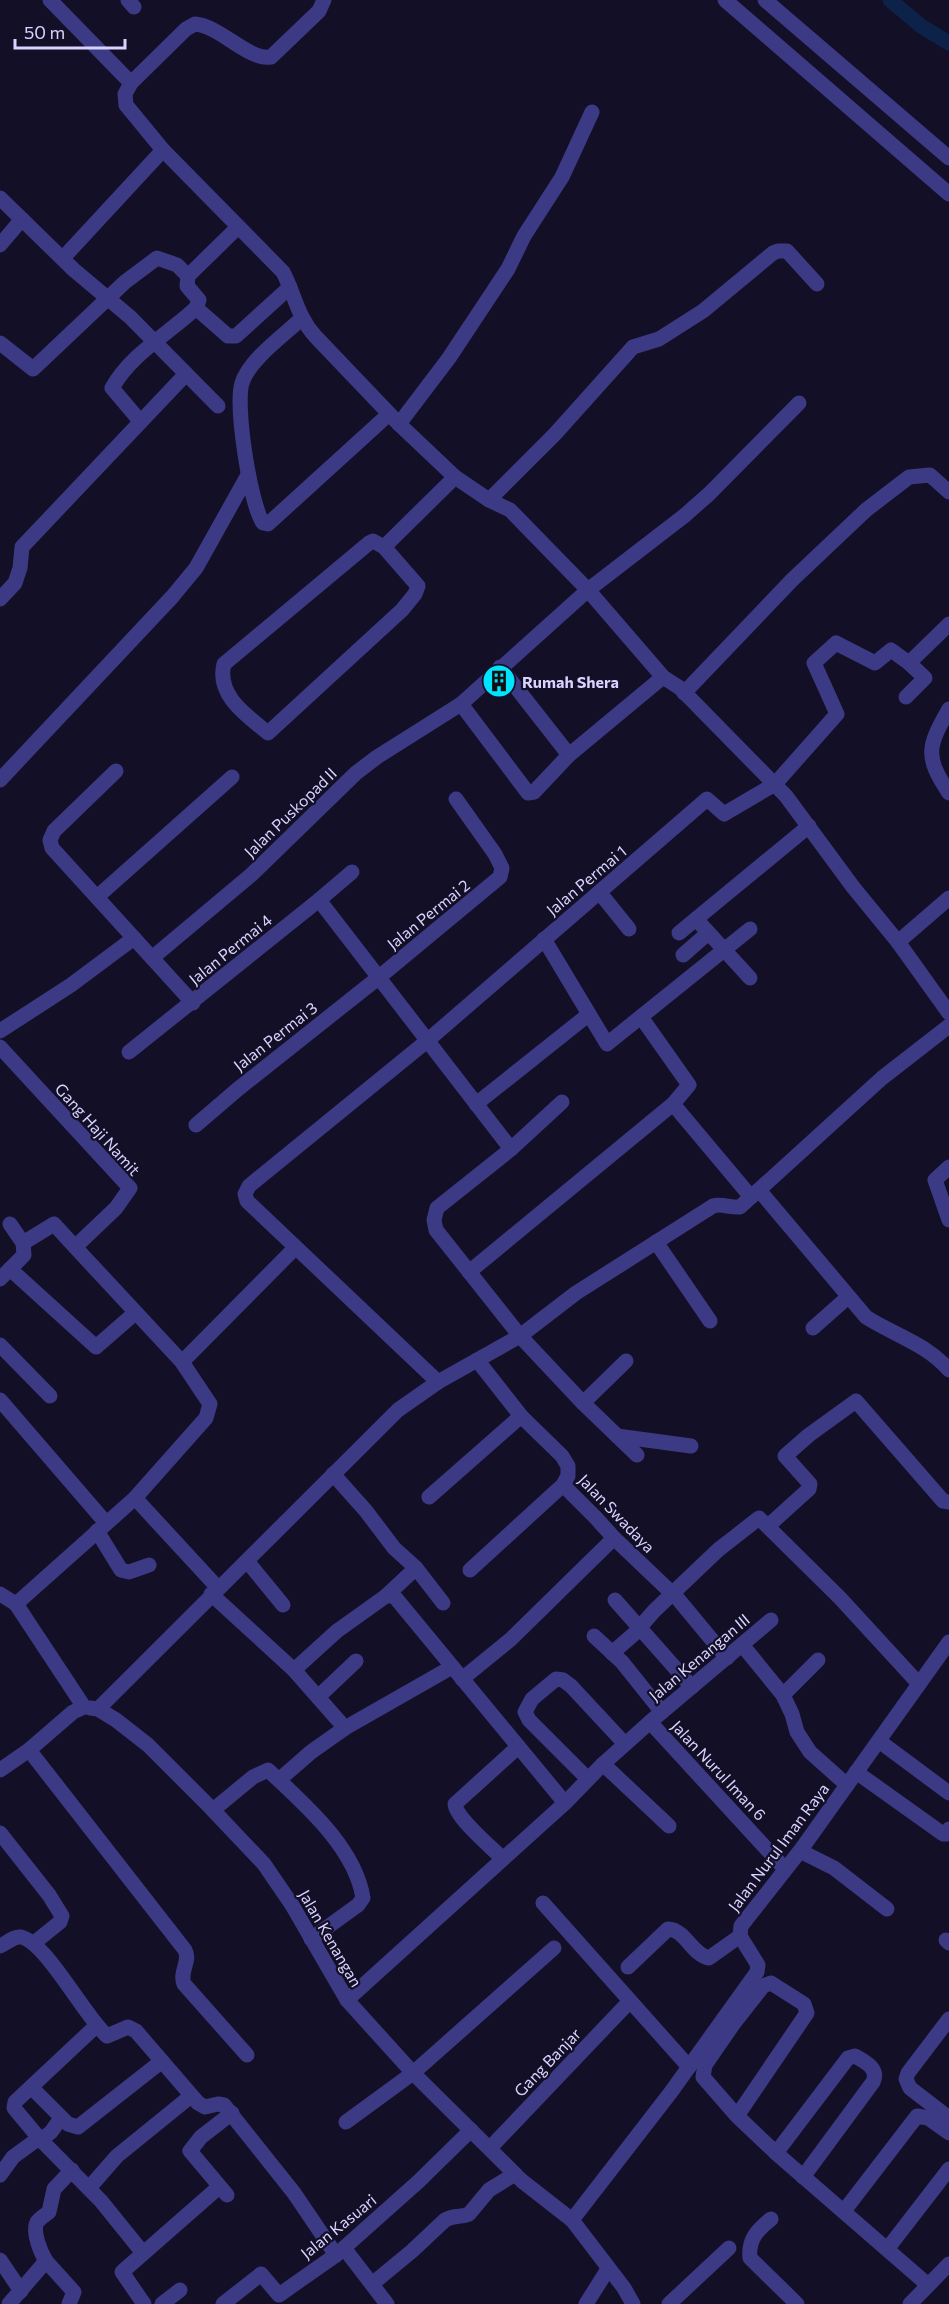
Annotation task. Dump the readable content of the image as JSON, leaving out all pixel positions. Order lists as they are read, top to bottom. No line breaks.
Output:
{"streets":{"street":["Jalan Puskopad II","Jalan Permai 1","Jalan Permai 2","Jalan Permai 4","Jalan Permai 3","Gang Haji Namit","Jalan Swadaya","Jalan Kenangan III","Jalan Nurul Iman 6","Jalan Nurul Iman Raya","Jalan Kenangan","Gang Banjar","Jalan Kasuari"]},"crossings":[["Jalan Permai 2","Jalan Permai 3"],["Jalan Swadaya","Jalan Kenangan III"],["Jalan Kenangan III","Jalan Nurul Iman 6"],["Jalan Kenangan III","Jalan Kenangan"],["Jalan Nurul Iman 6","Jalan Nurul Iman Raya"],["Jalan Nurul Iman Raya","Jalan Kenangan"],["Jalan Kenangan","Gang Banjar"],["Jalan Kenangan","Jalan Kasuari"]],"places":{"building":["Rumah Shera"]},"scale_bar":"50 m"}
